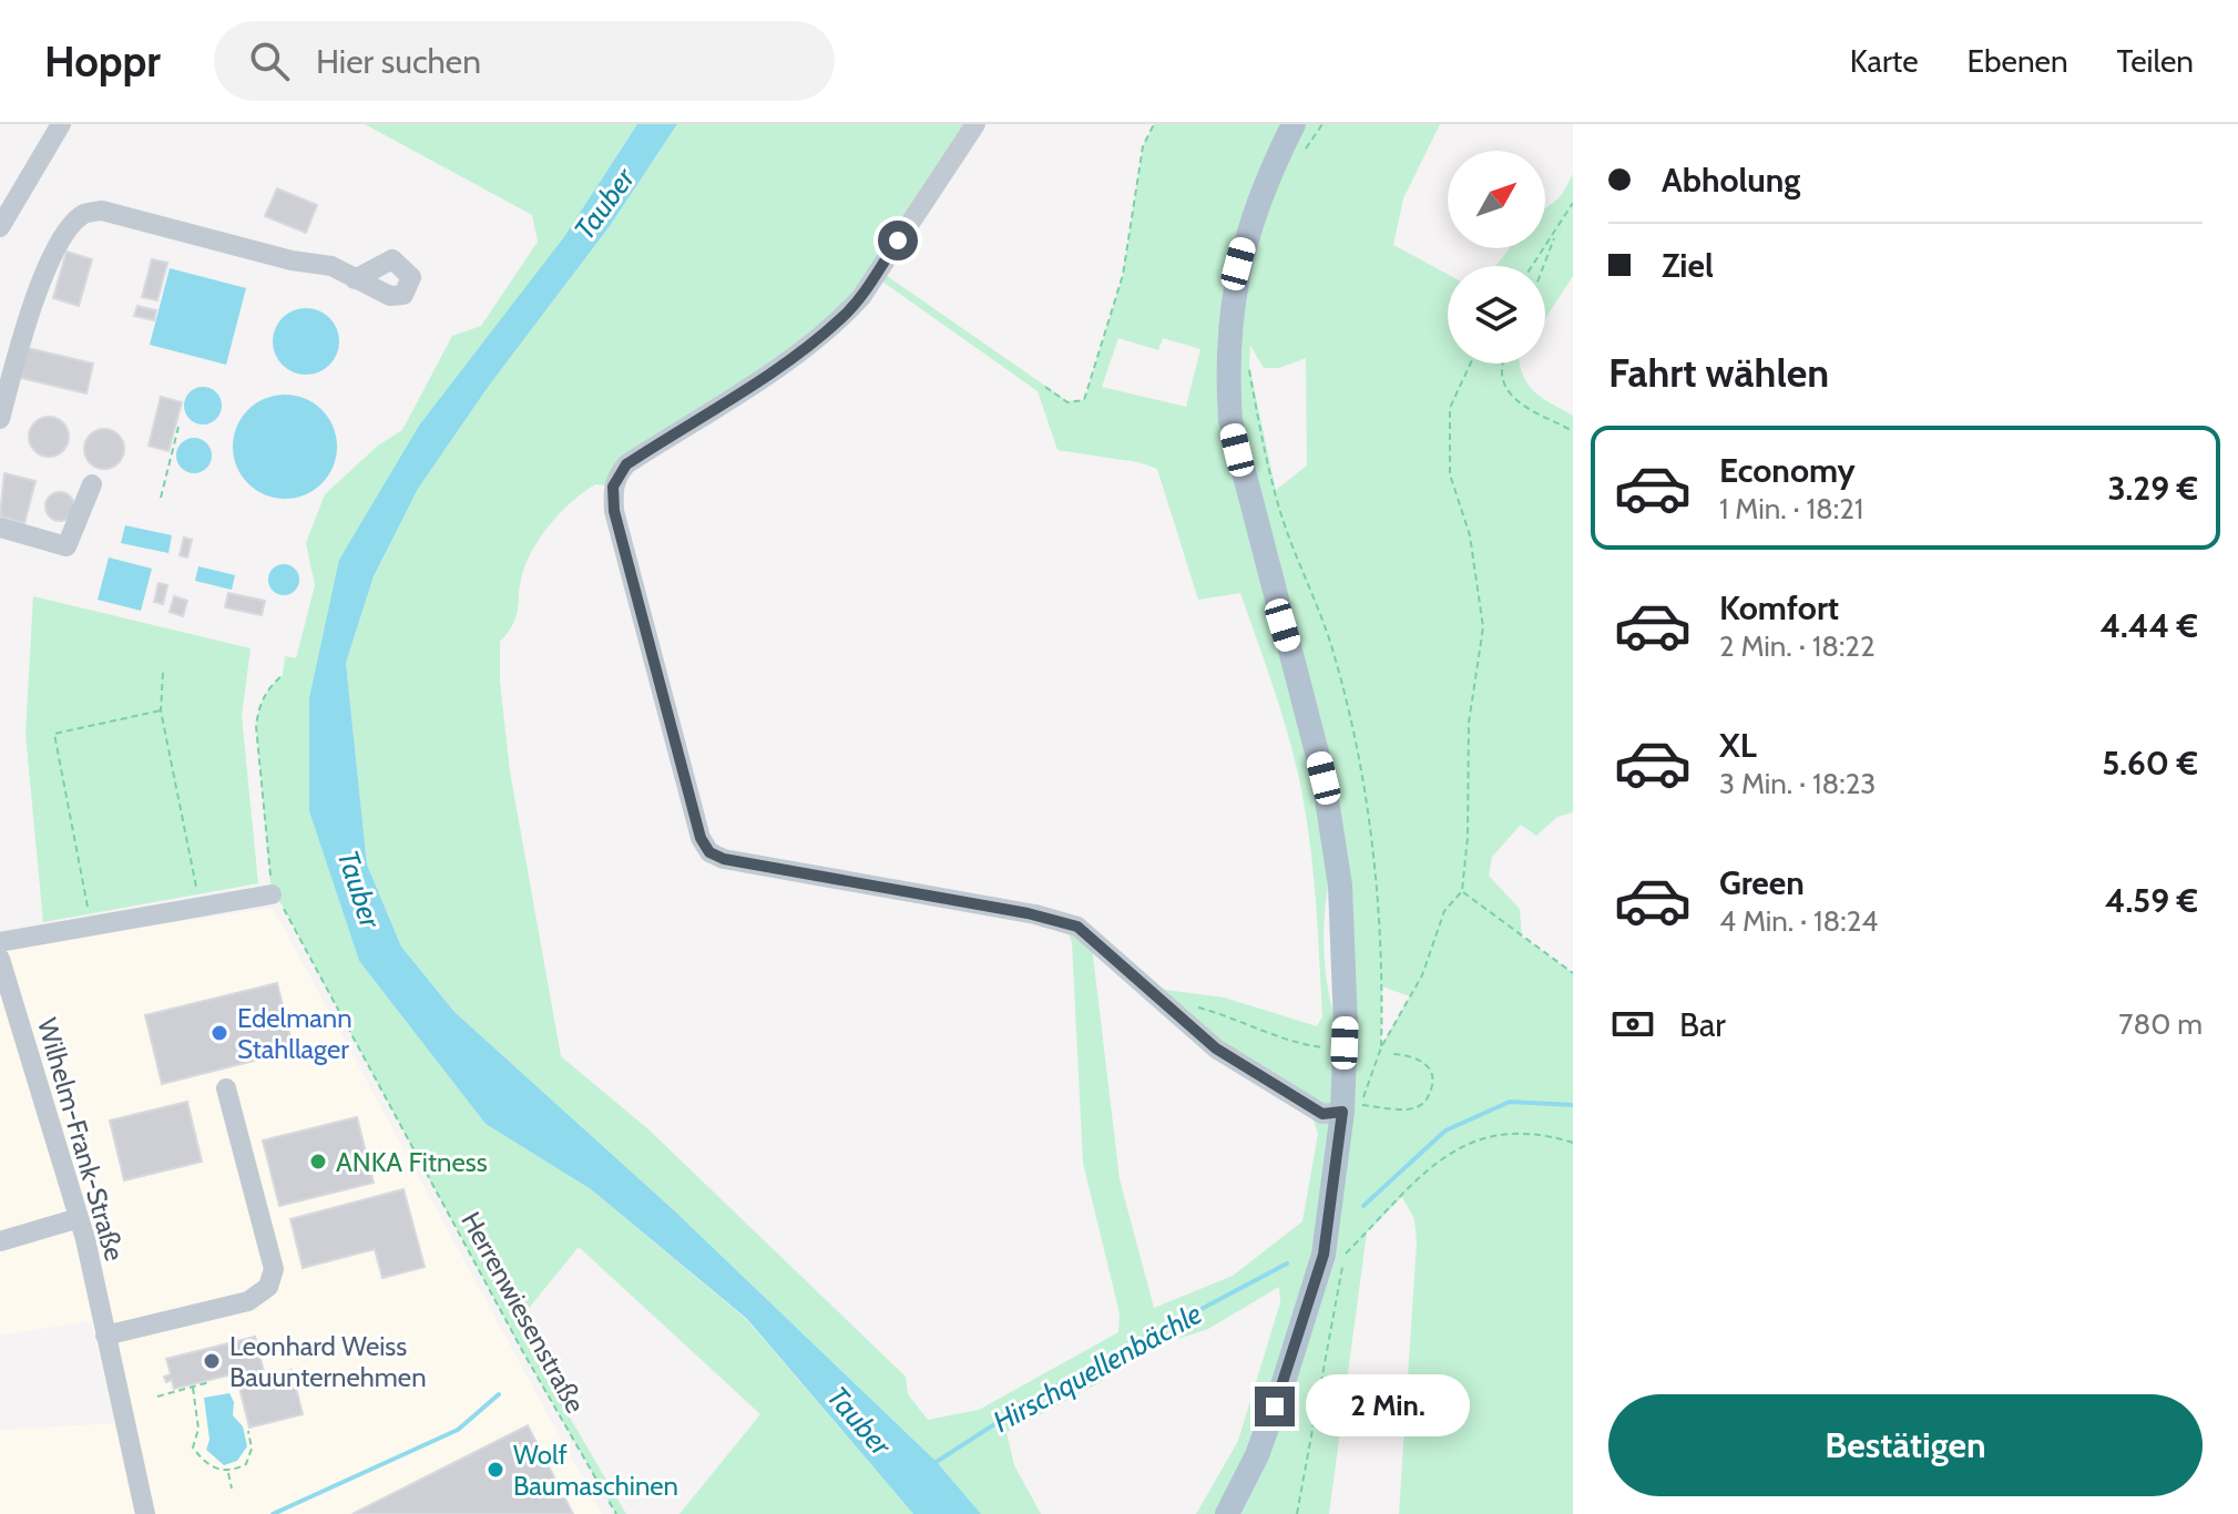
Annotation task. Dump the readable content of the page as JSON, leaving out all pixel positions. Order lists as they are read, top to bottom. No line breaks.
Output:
{"streets":{"street":["Wilhelm-Frank-Straße"],"path":["Herrenwiesenstraße"]},"water":["Tauber","Hirschquellenbächle"],"places":["Edelmann Stahllager","ANKA Fitness","Leonhard Weiss Bauunternehmen","Wolf Baumaschinen"],"north":"top right","page":{"header":"Hoppr","search":"Hier suchen","nav":["Karte","Ebenen","Teilen"],"banner":["Abholung","Ziel"],"heading":"Fahrt wählen","list":[{"name":"Economy","note":"1 Min. · 18:21","value":"3.29 €"},{"name":"Komfort","note":"2 Min. · 18:22","value":"4.44 €"},{"name":"XL","note":"3 Min. · 18:23","value":"5.60 €"},{"name":"Green","note":"4 Min. · 18:24","value":"4.59 €"}],"pay":["Bar","780 m"],"bubble":"2 Min.","buttons":"Bestätigen"}}
